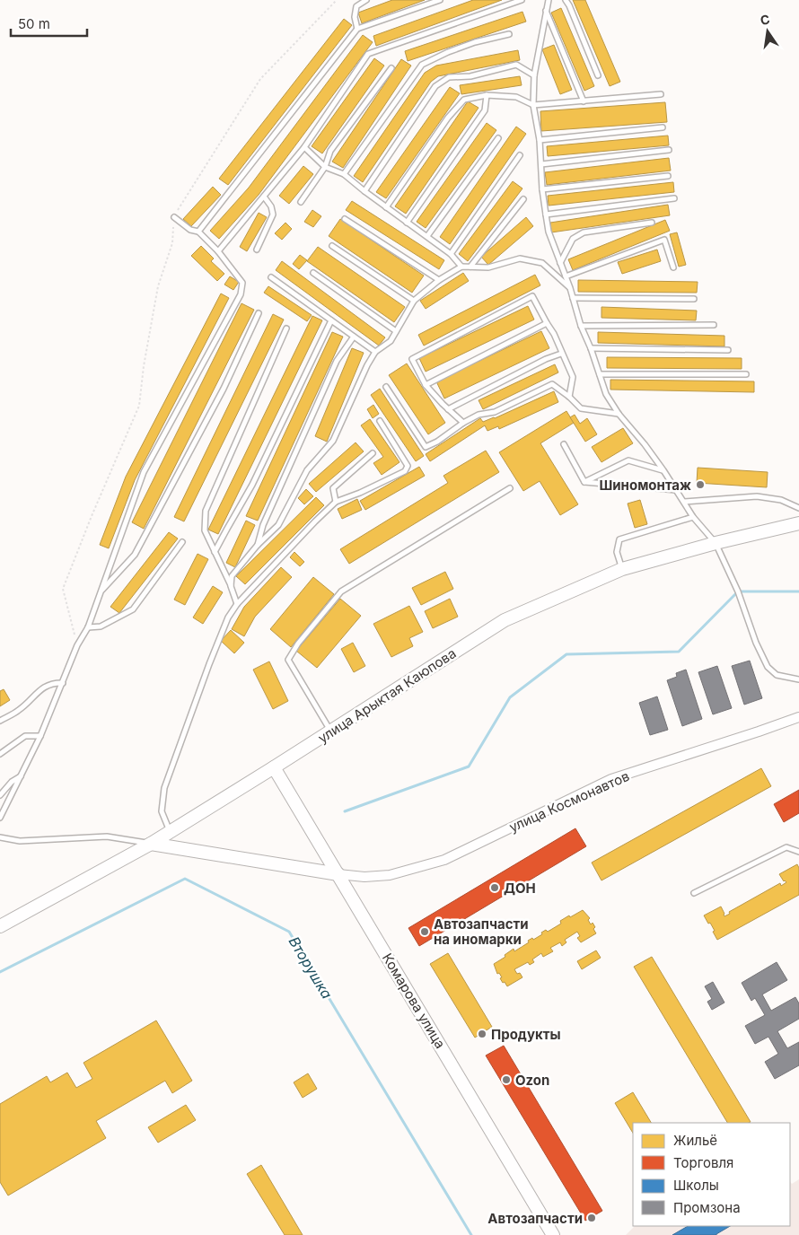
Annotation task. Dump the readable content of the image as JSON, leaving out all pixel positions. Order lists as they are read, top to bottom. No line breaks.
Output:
{"streets":{"street":["улица Арыктая Каюпова","улица Космонавтов","Комарова улица"]},"crossings":[["улица Арыктая Каюпова","Комарова улица"],["улица Космонавтов","Комарова улица"]],"water":["Вторушка"],"places":["Шиномонтаж","ДОН","Автозапчасти на иномарки","Продукты","Ozon","Автозапчасти"],"legend":["Жильё","Торговля","Школы","Промзона"],"scale_bar":"50 m","north":"top"}
